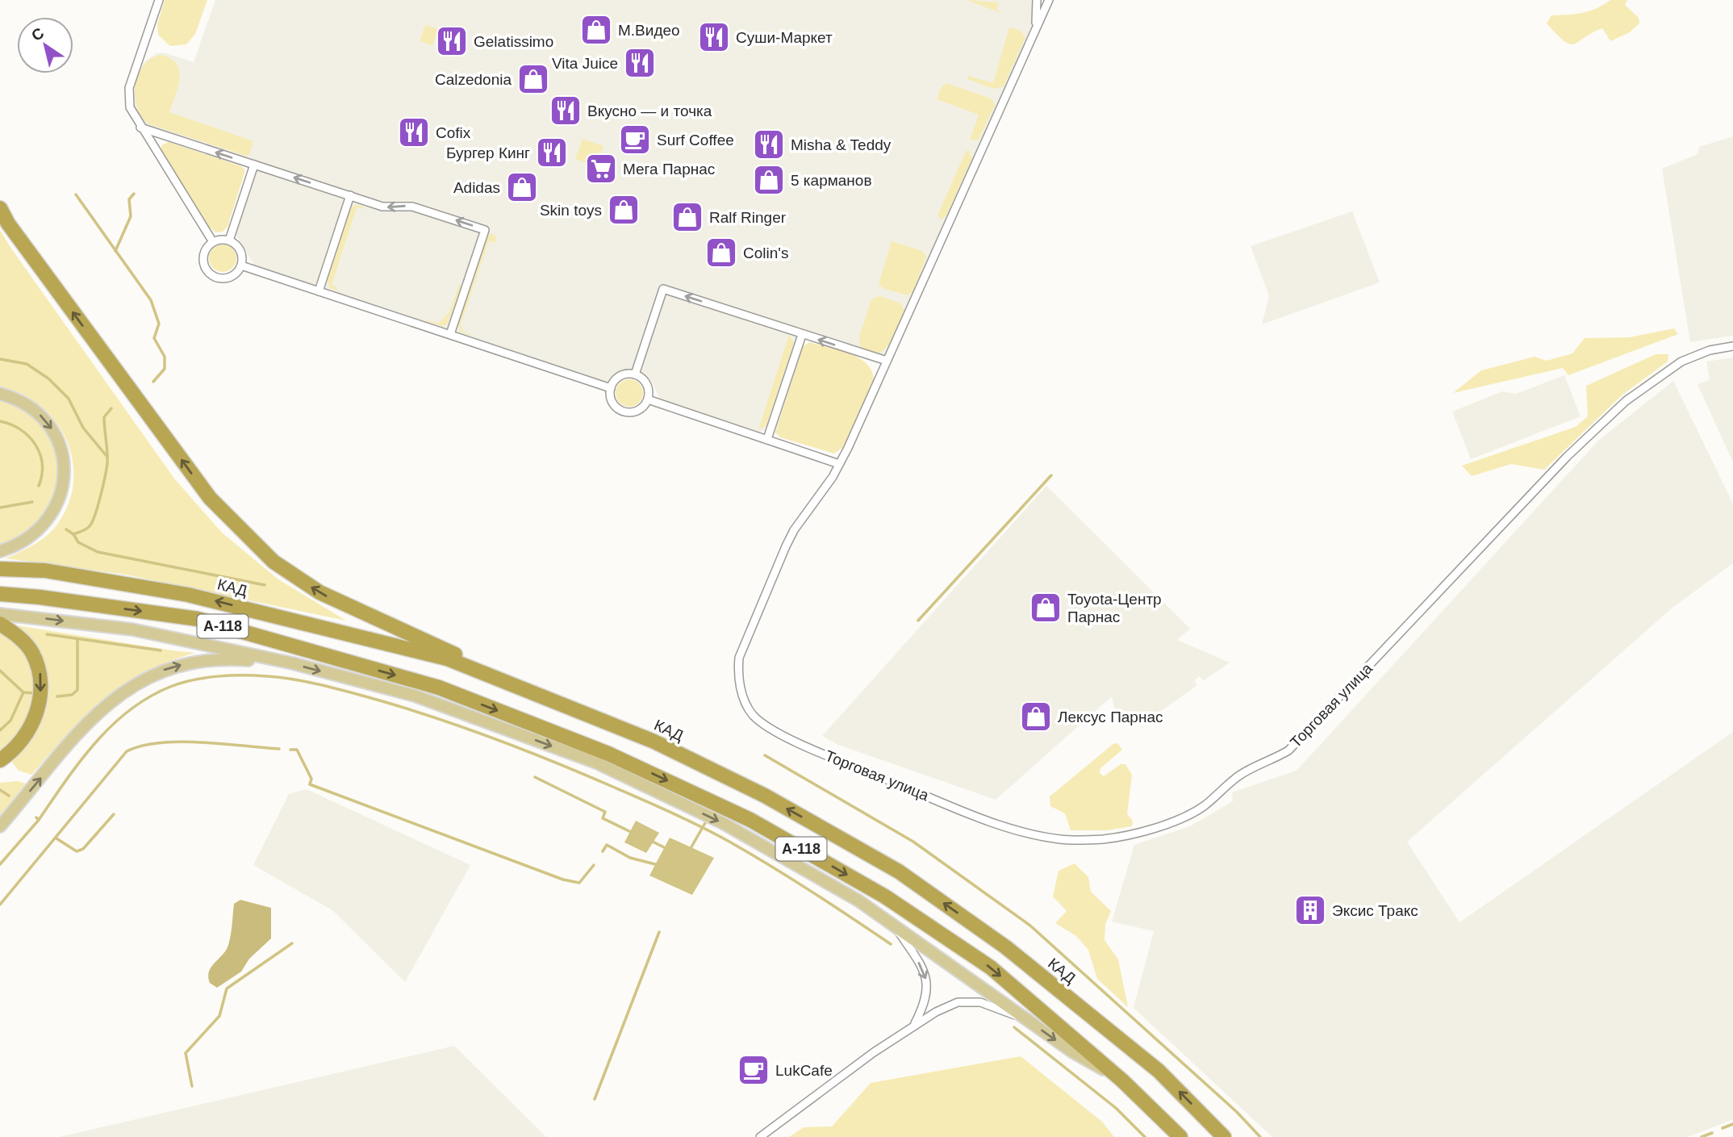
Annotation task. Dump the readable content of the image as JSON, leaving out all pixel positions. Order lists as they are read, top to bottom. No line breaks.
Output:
{"streets":{"highway":["КАД","А-118"],"street":["Торговая улица"]},"places":{"shop":["М.Видео","Calzedonia","5 карманов","Adidas","Skin toys","Ralf Ringer","Colin's","Toyota-Центр Парнас","Лексус Парнас"],"restaurant":["Суши-Маркет","Gelatissimo","Vita Juice","Вкусно — и точка","Cofix","Misha & Teddy","Бургер Кинг"],"cafe":["Surf Coffee","LukCafe"],"supermarket":["Мега Парнас"],"building":["Эксис Тракс"]},"north":"top left"}
